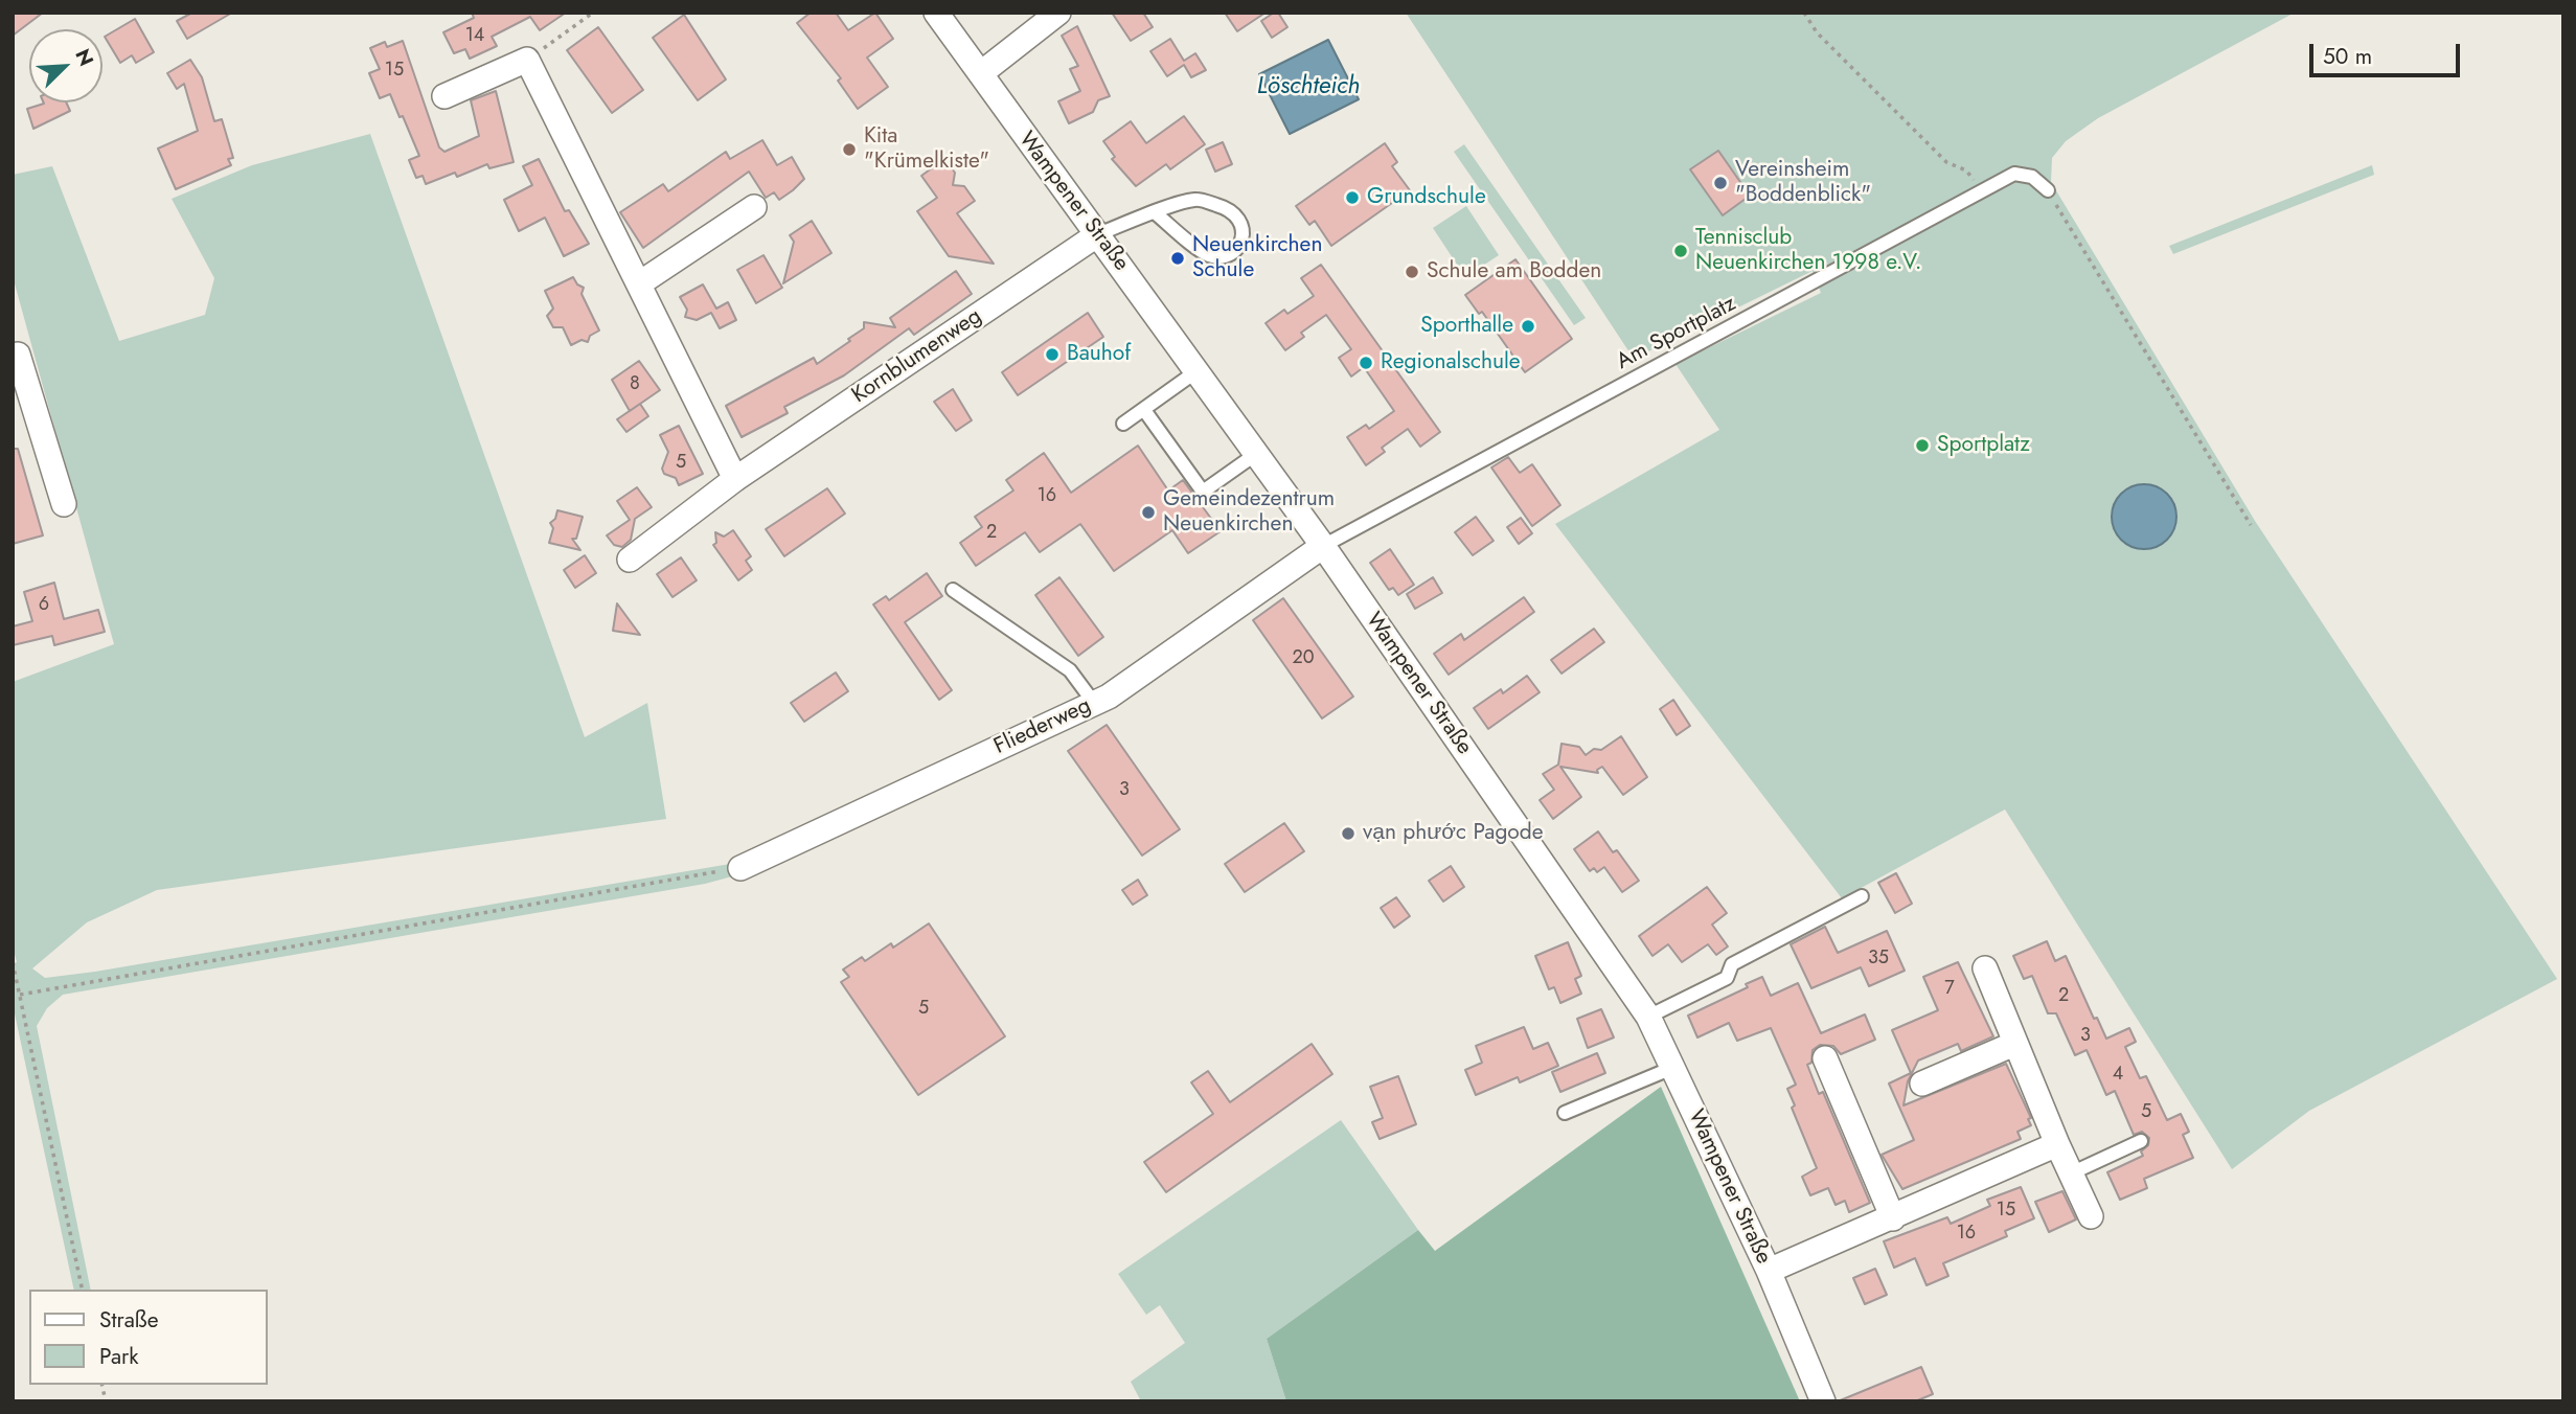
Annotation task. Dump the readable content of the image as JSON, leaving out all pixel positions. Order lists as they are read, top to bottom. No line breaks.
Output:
{"streets":{"street":["Wampener Straße","Kornblumenweg","Fliederweg"],"lane":["Am Sportplatz"]},"crossings":[["Wampener Straße","Am Sportplatz"],["Wampener Straße","Kornblumenweg"],["Wampener Straße","Fliederweg"],["Am Sportplatz","Fliederweg"]],"water":["Löschteich"],"places":["Kita \"Krümelkiste\"","Vereinsheim \"Boddenblick\"","Grundschule","Tennisclub Neuenkirchen 1998 e.V.","Neuenkirchen Schule","Schule am Bodden","Sporthalle","Bauhof","Regionalschule","Sportplatz","Gemeindezentrum Neuenkirchen","vạn phước Pagode"],"house_numbers":["14","15","8","5","16","2","6","20","3","35","7","2","5","3","4","5","15","16"],"legend":["Straße","Park"],"scale_bar":"50 m","north":"top right"}
